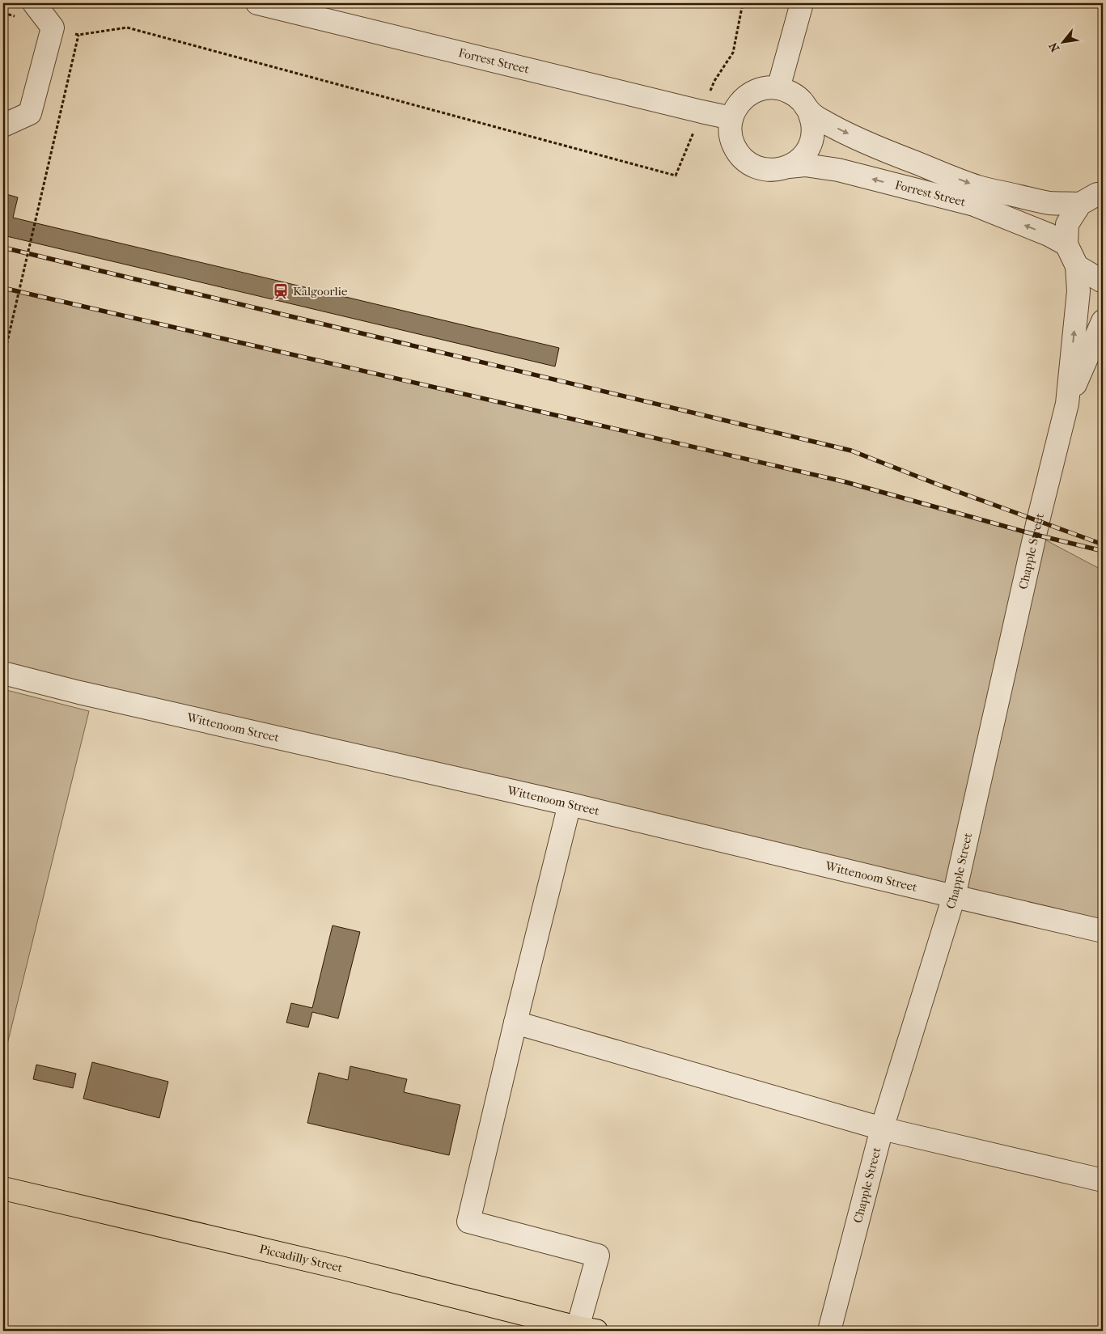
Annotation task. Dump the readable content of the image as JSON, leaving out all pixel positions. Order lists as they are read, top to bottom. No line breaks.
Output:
{"streets":{"main road":["Piccadilly Street"],"street":["Forrest Street","Chapple Street","Wittenoom Street"]},"crossings":[["Chapple Street","Wittenoom Street"]],"places":{"station":["Kalgoorlie"]},"north":"bottom left"}
